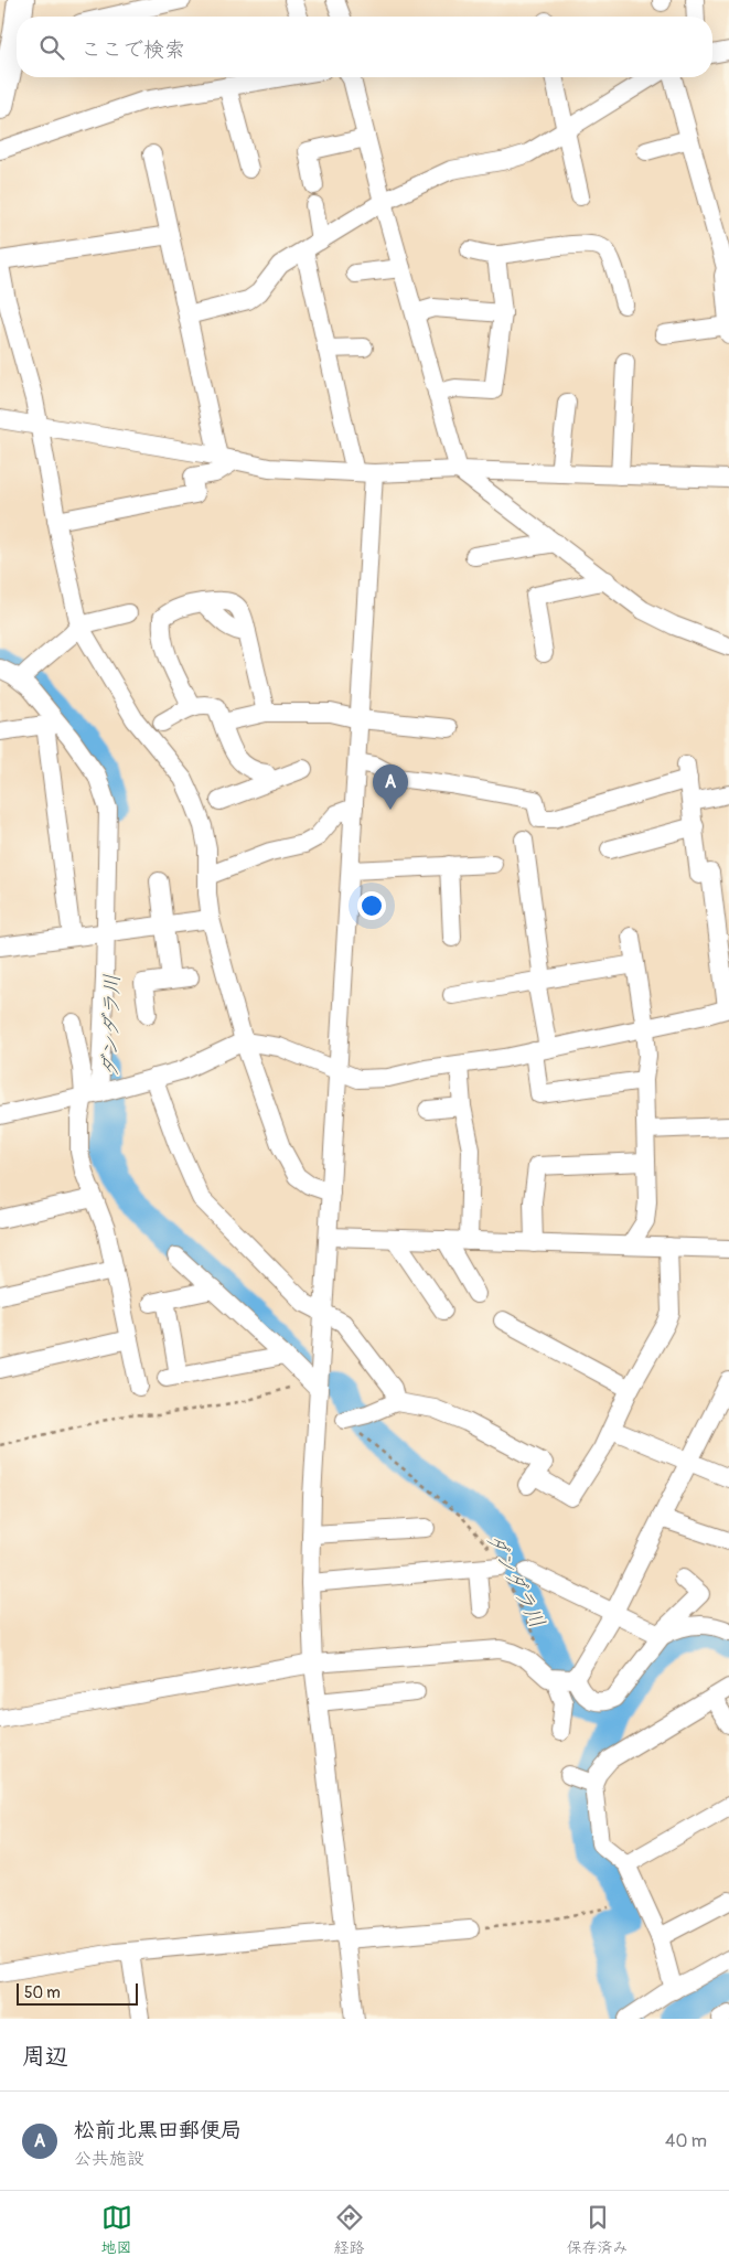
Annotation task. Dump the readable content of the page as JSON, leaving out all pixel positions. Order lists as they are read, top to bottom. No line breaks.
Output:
{"water":["ダンダラ川"],"scale_bar":"50 m","page":{"search":"ここで検索","pins":"A","scale":"50 m","heading":"周辺","list":[{"mark":"A","name":"松前北黒田郵便局","note":"公共施設","value":"40 m"}],"nav":["地図","経路","保存済み"]}}
